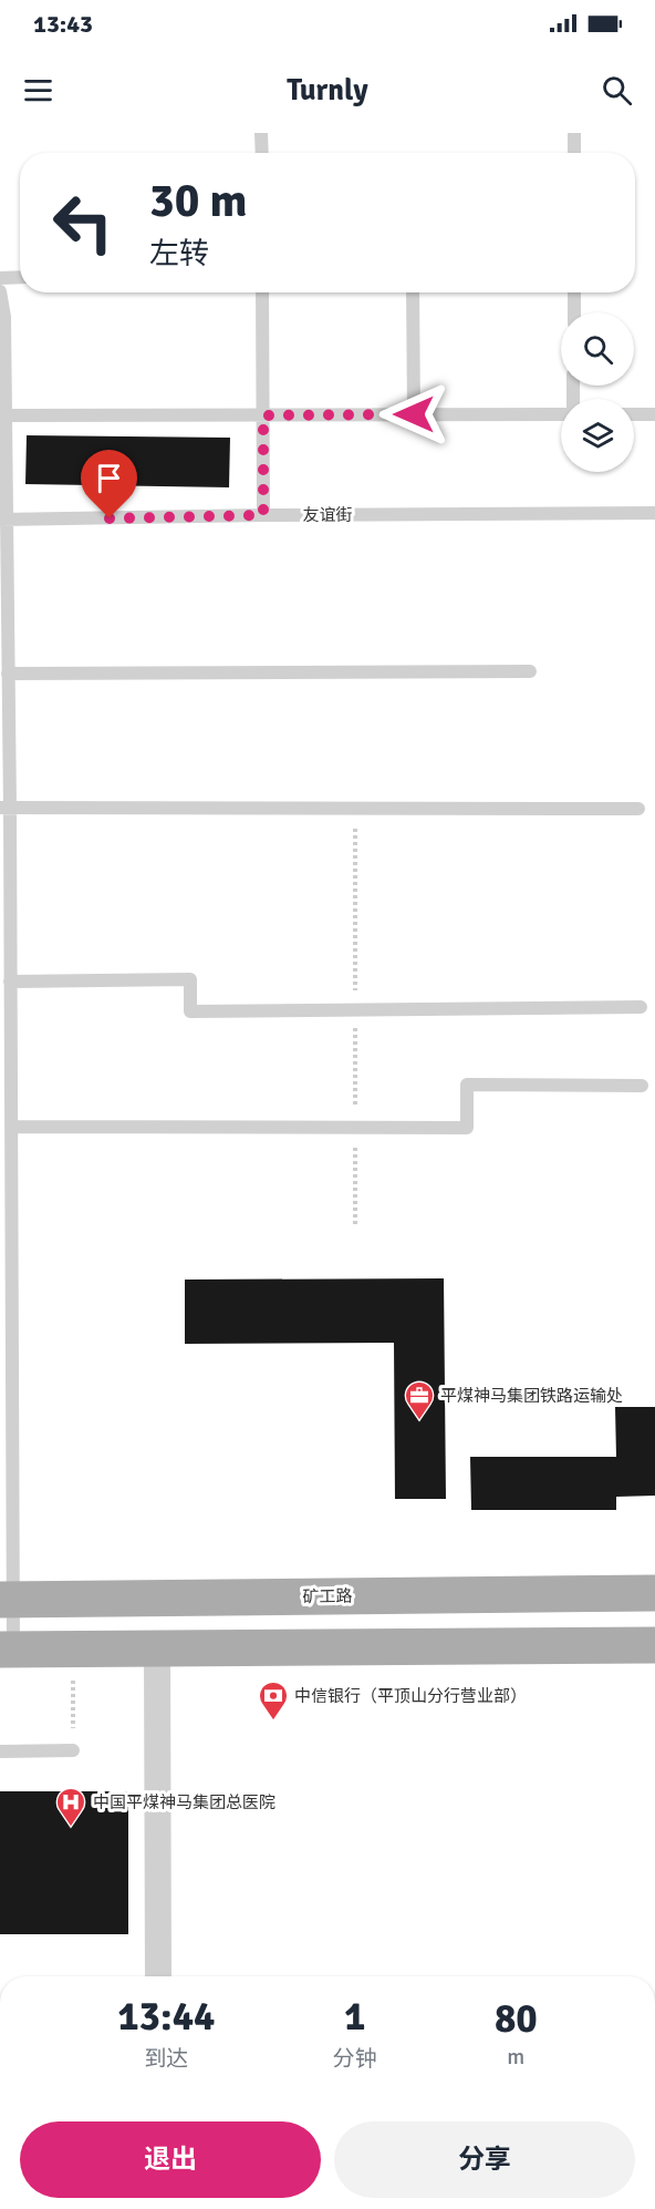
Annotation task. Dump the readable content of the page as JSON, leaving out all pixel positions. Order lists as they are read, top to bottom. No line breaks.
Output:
{"streets":{"main road":["矿工路"],"lane":["友谊街"]},"places":{"office":["平煤神马集团铁路运输处"],"bank":["中信银行（平顶山分行营业部）"],"hospital":["中国平煤神马集团总医院"]},"page":{"status":"13:43","header":"Turnly","turn":["30 m","左转"],"eta":["13:44","到达","1","分钟","80","m"],"buttons":["退出","分享"]}}
